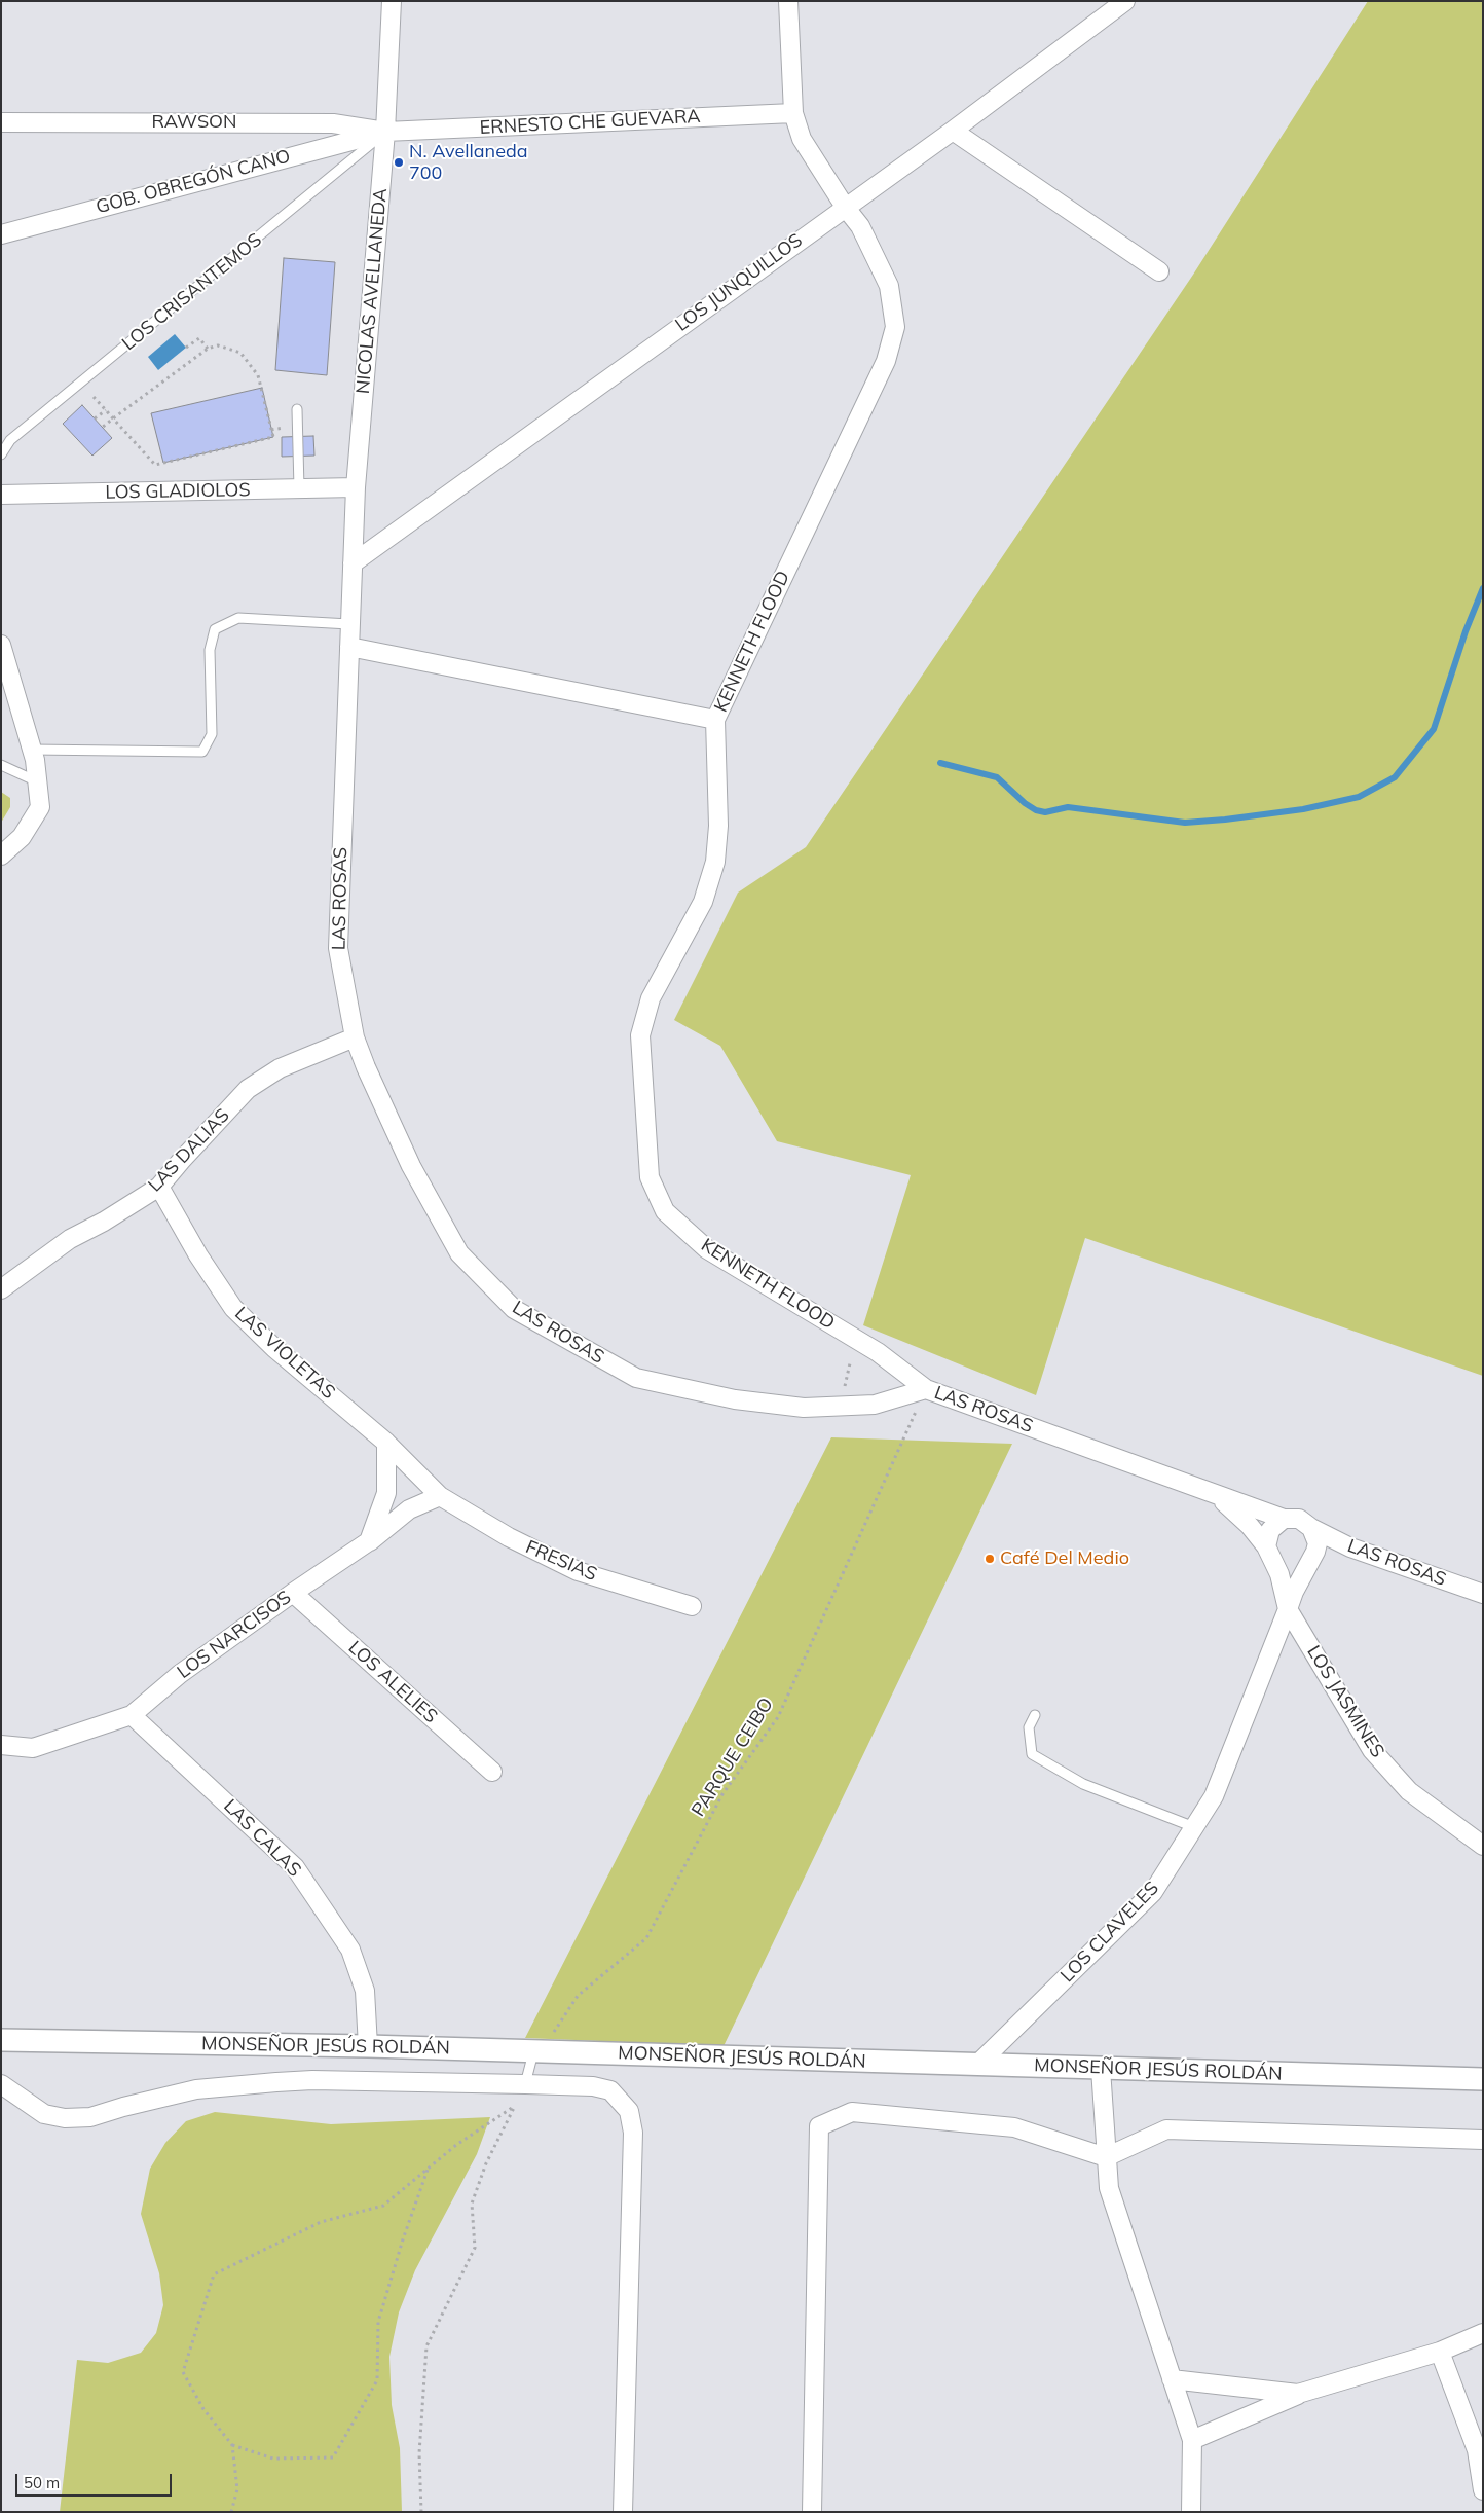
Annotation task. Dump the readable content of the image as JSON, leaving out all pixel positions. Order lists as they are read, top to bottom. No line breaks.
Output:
{"streets":{"street":["RAWSON","ERNESTO CHE GUEVARA","GOB. OBREGÓN CANO","LOS JUNQUILLOS","NICOLAS AVELLANEDA","LOS GLADIOLOS","KENNETH FLOOD","LAS ROSAS","LAS DALIAS","LAS VIOLETAS","FRESIAS","LOS NARCISOS","LOS ALELIES","LOS JASMINES","LAS CALAS","LOS CLAVELES","MONSEÑOR JESÚS ROLDÁN"],"lane":["LOS CRISANTEMOS"],"path":["PARQUE CEIBO"]},"crossings":[["RAWSON","ERNESTO CHE GUEVARA"],["RAWSON","GOB. OBREGÓN CANO"],["RAWSON","NICOLAS AVELLANEDA"],["RAWSON","LOS CRISANTEMOS"],["ERNESTO CHE GUEVARA","GOB. OBREGÓN CANO"],["ERNESTO CHE GUEVARA","NICOLAS AVELLANEDA"],["ERNESTO CHE GUEVARA","LOS CRISANTEMOS"],["ERNESTO CHE GUEVARA","KENNETH FLOOD"],["GOB. OBREGÓN CANO","NICOLAS AVELLANEDA"],["GOB. OBREGÓN CANO","LOS CRISANTEMOS"],["LOS JUNQUILLOS","KENNETH FLOOD"],["LOS JUNQUILLOS","LAS ROSAS"],["NICOLAS AVELLANEDA","LOS CRISANTEMOS"],["NICOLAS AVELLANEDA","LOS GLADIOLOS"],["NICOLAS AVELLANEDA","LAS ROSAS"],["LOS GLADIOLOS","LAS ROSAS"],["KENNETH FLOOD","LAS ROSAS"],["KENNETH FLOOD","PARQUE CEIBO"],["LAS ROSAS","LAS DALIAS"],["LAS ROSAS","PARQUE CEIBO"],["LAS ROSAS","LOS CLAVELES"],["LAS DALIAS","LAS VIOLETAS"],["LAS VIOLETAS","FRESIAS"],["LAS VIOLETAS","LOS NARCISOS"],["FRESIAS","LOS NARCISOS"],["LOS NARCISOS","LOS ALELIES"],["LOS NARCISOS","LAS CALAS"],["LOS JASMINES","LOS CLAVELES"],["PARQUE CEIBO","MONSEÑOR JESÚS ROLDÁN"],["LAS CALAS","MONSEÑOR JESÚS ROLDÁN"],["LOS CLAVELES","MONSEÑOR JESÚS ROLDÁN"]],"places":["N. Avellaneda 700","Café Del Medio"],"scale_bar":"50 m"}
